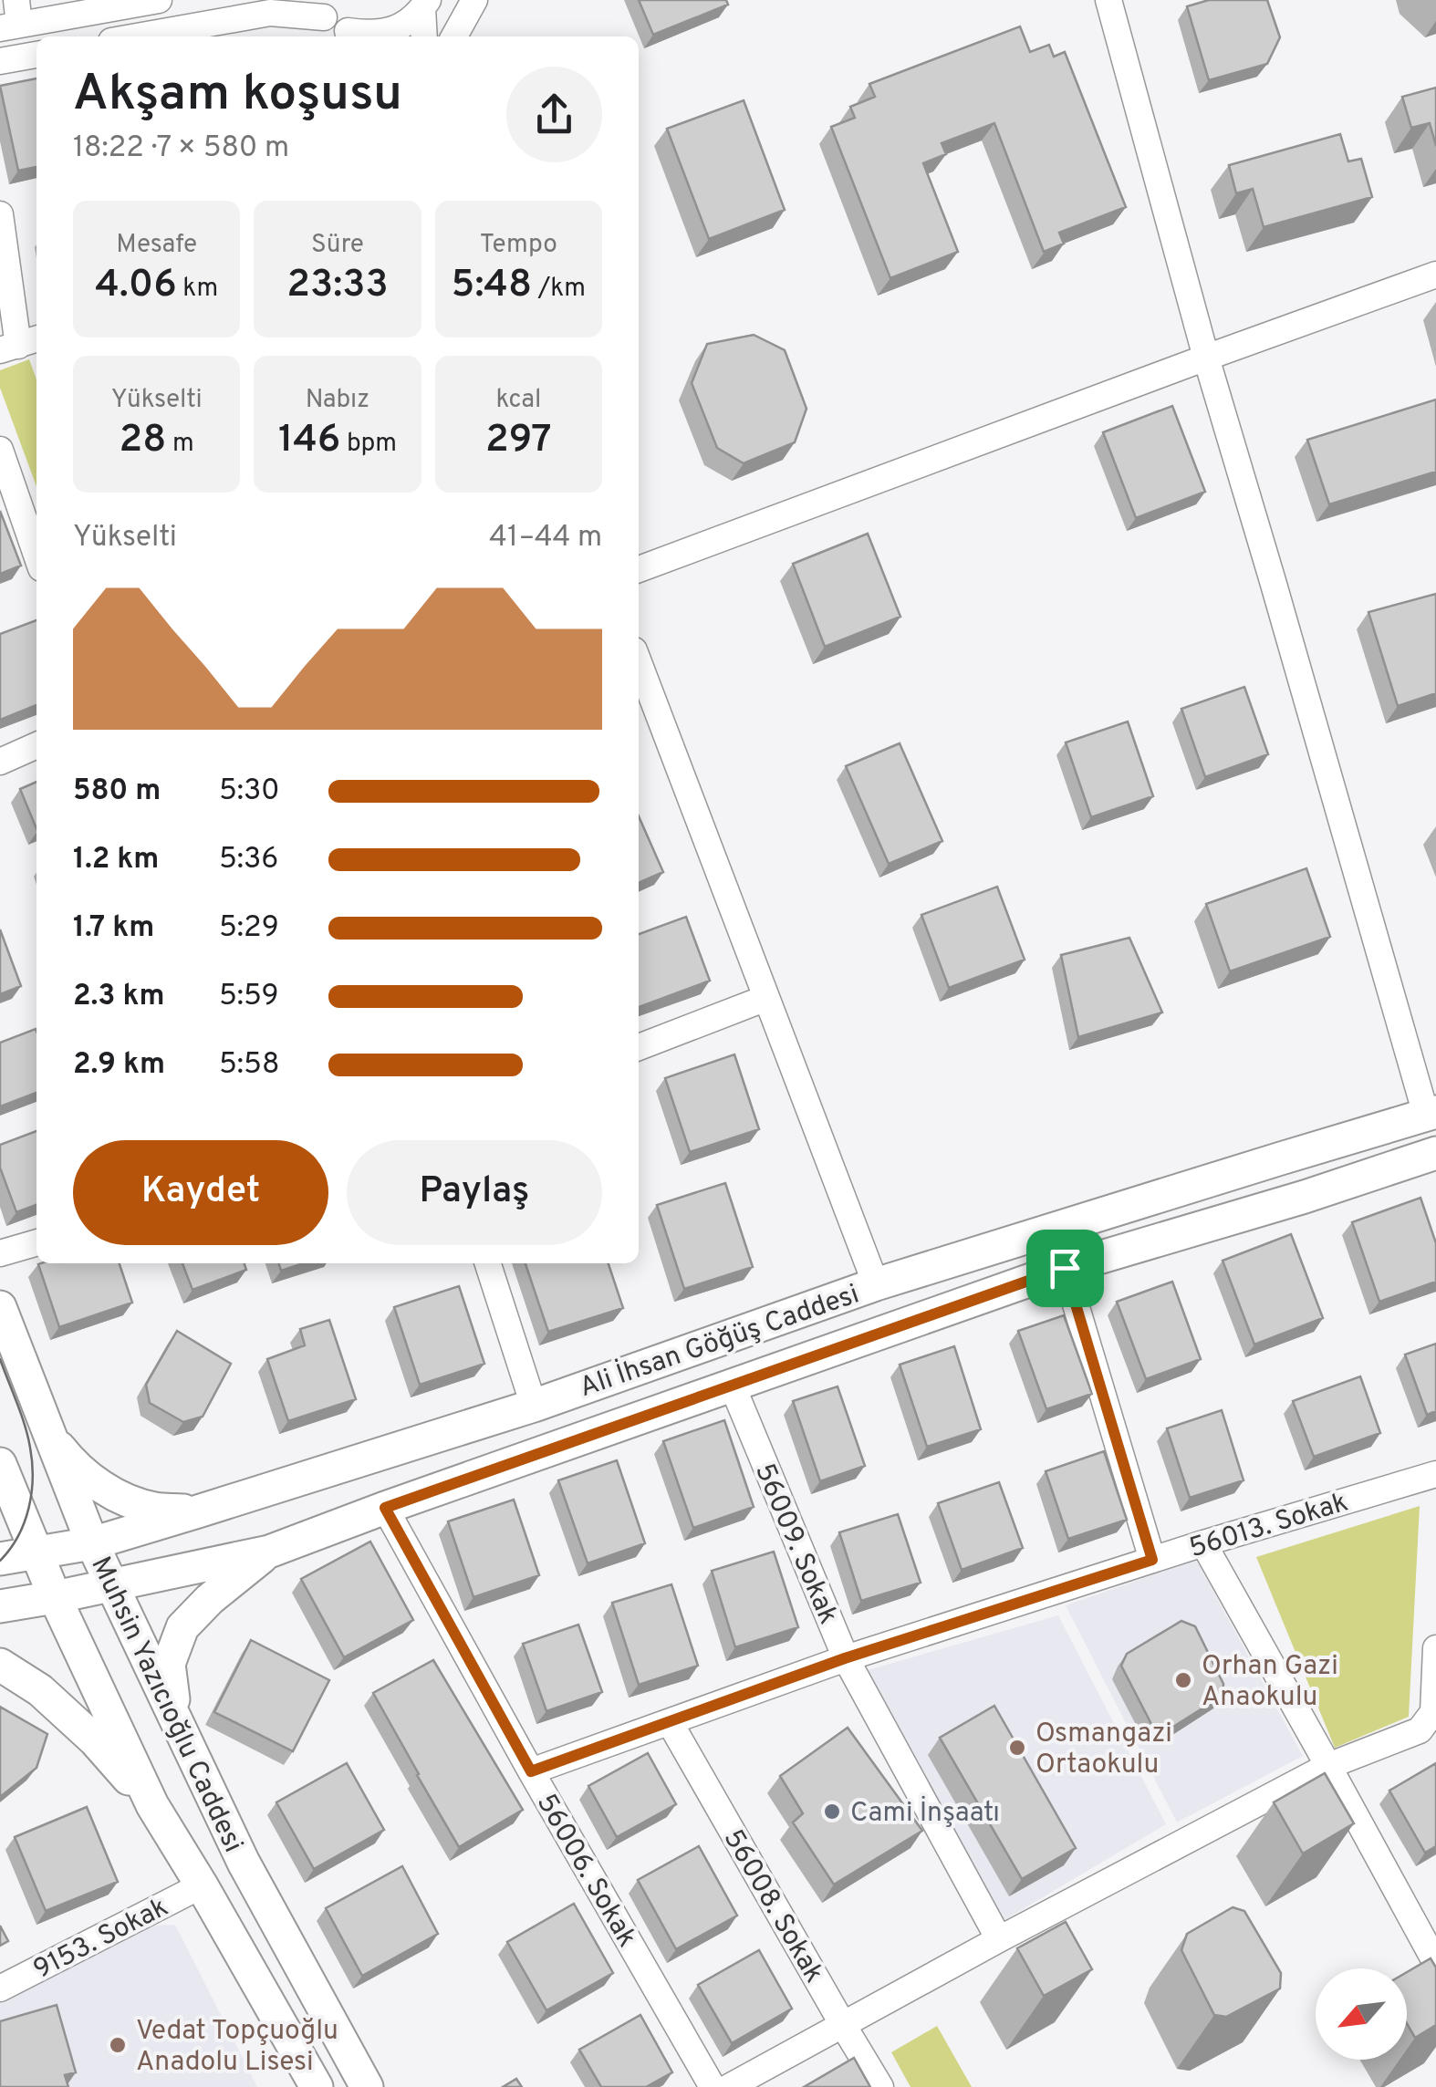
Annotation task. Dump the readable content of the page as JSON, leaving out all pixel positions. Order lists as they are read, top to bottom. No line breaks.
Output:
{"streets":{"main road":["Ali İhsan Göğüş Caddesi","Muhsin Yazıcıoğlu Caddesi"],"street":["56013. Sokak","56009. Sokak","56006. Sokak","56008. Sokak","9153. Sokak"]},"crossings":[["Ali İhsan Göğüş Caddesi","56009. Sokak"],["Ali İhsan Göğüş Caddesi","Muhsin Yazıcıoğlu Caddesi"],["Ali İhsan Göğüş Caddesi","56006. Sokak"],["56013. Sokak","56009. Sokak"],["56013. Sokak","56006. Sokak"],["56013. Sokak","56008. Sokak"],["Muhsin Yazıcıoğlu Caddesi","9153. Sokak"]],"places":["Orhan Gazi Anaokulu","Osmangazi Ortaokulu","Cami İnşaatı","Vedat Topçuoğlu Anadolu Lisesi"],"north":"bottom left","page":{"heading":["Akşam koşusu","18:22 · 7 × 580 m"],"stats":[["Mesafe","4.06 km"],["Süre","23:33"],["Tempo","5:48 /km"],["Yükselti","28 m"],["Nabız","146 bpm"],["kcal","297"]],"chart":["Yükselti","41–44 m"],"list":[{"name":"580 m","note":"5:30"},{"name":"1.2 km","note":"5:36"},{"name":"1.7 km","note":"5:29"},{"name":"2.3 km","note":"5:59"},{"name":"2.9 km","note":"5:58"}],"buttons":["Kaydet","Paylaş"]}}
